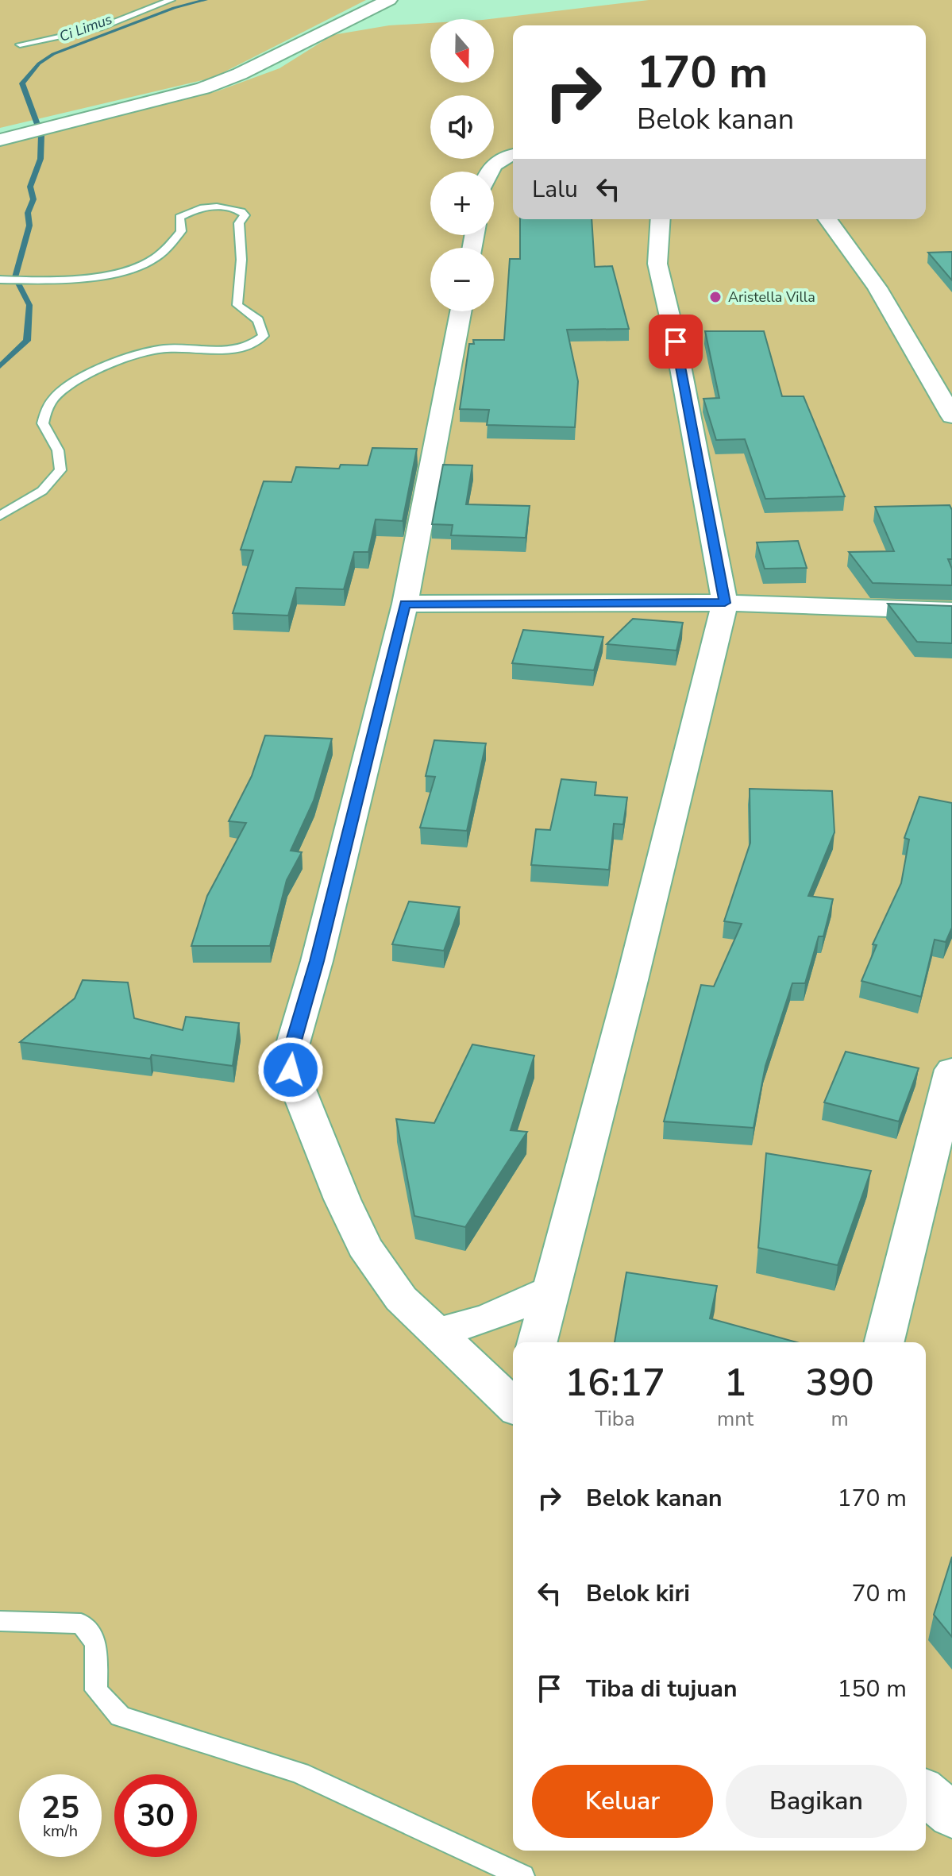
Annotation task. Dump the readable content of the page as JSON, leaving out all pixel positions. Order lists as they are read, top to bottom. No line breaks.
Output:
{"water":["Ci Limus"],"places":["Aristella Villa"],"north":"bottom","page":{"map_buttons":["+","−"],"turn":["170 m","Belok kanan"],"then":"Lalu","eta":["16:17","Tiba","1","mnt","390","m"],"list":[{"name":"Belok kanan","value":"170 m"},{"name":"Belok kiri","value":"70 m"},{"name":"Tiba di tujuan","value":"150 m"}],"buttons":["Keluar","Bagikan"],"speed":"25 km/h","limit":"30"}}
